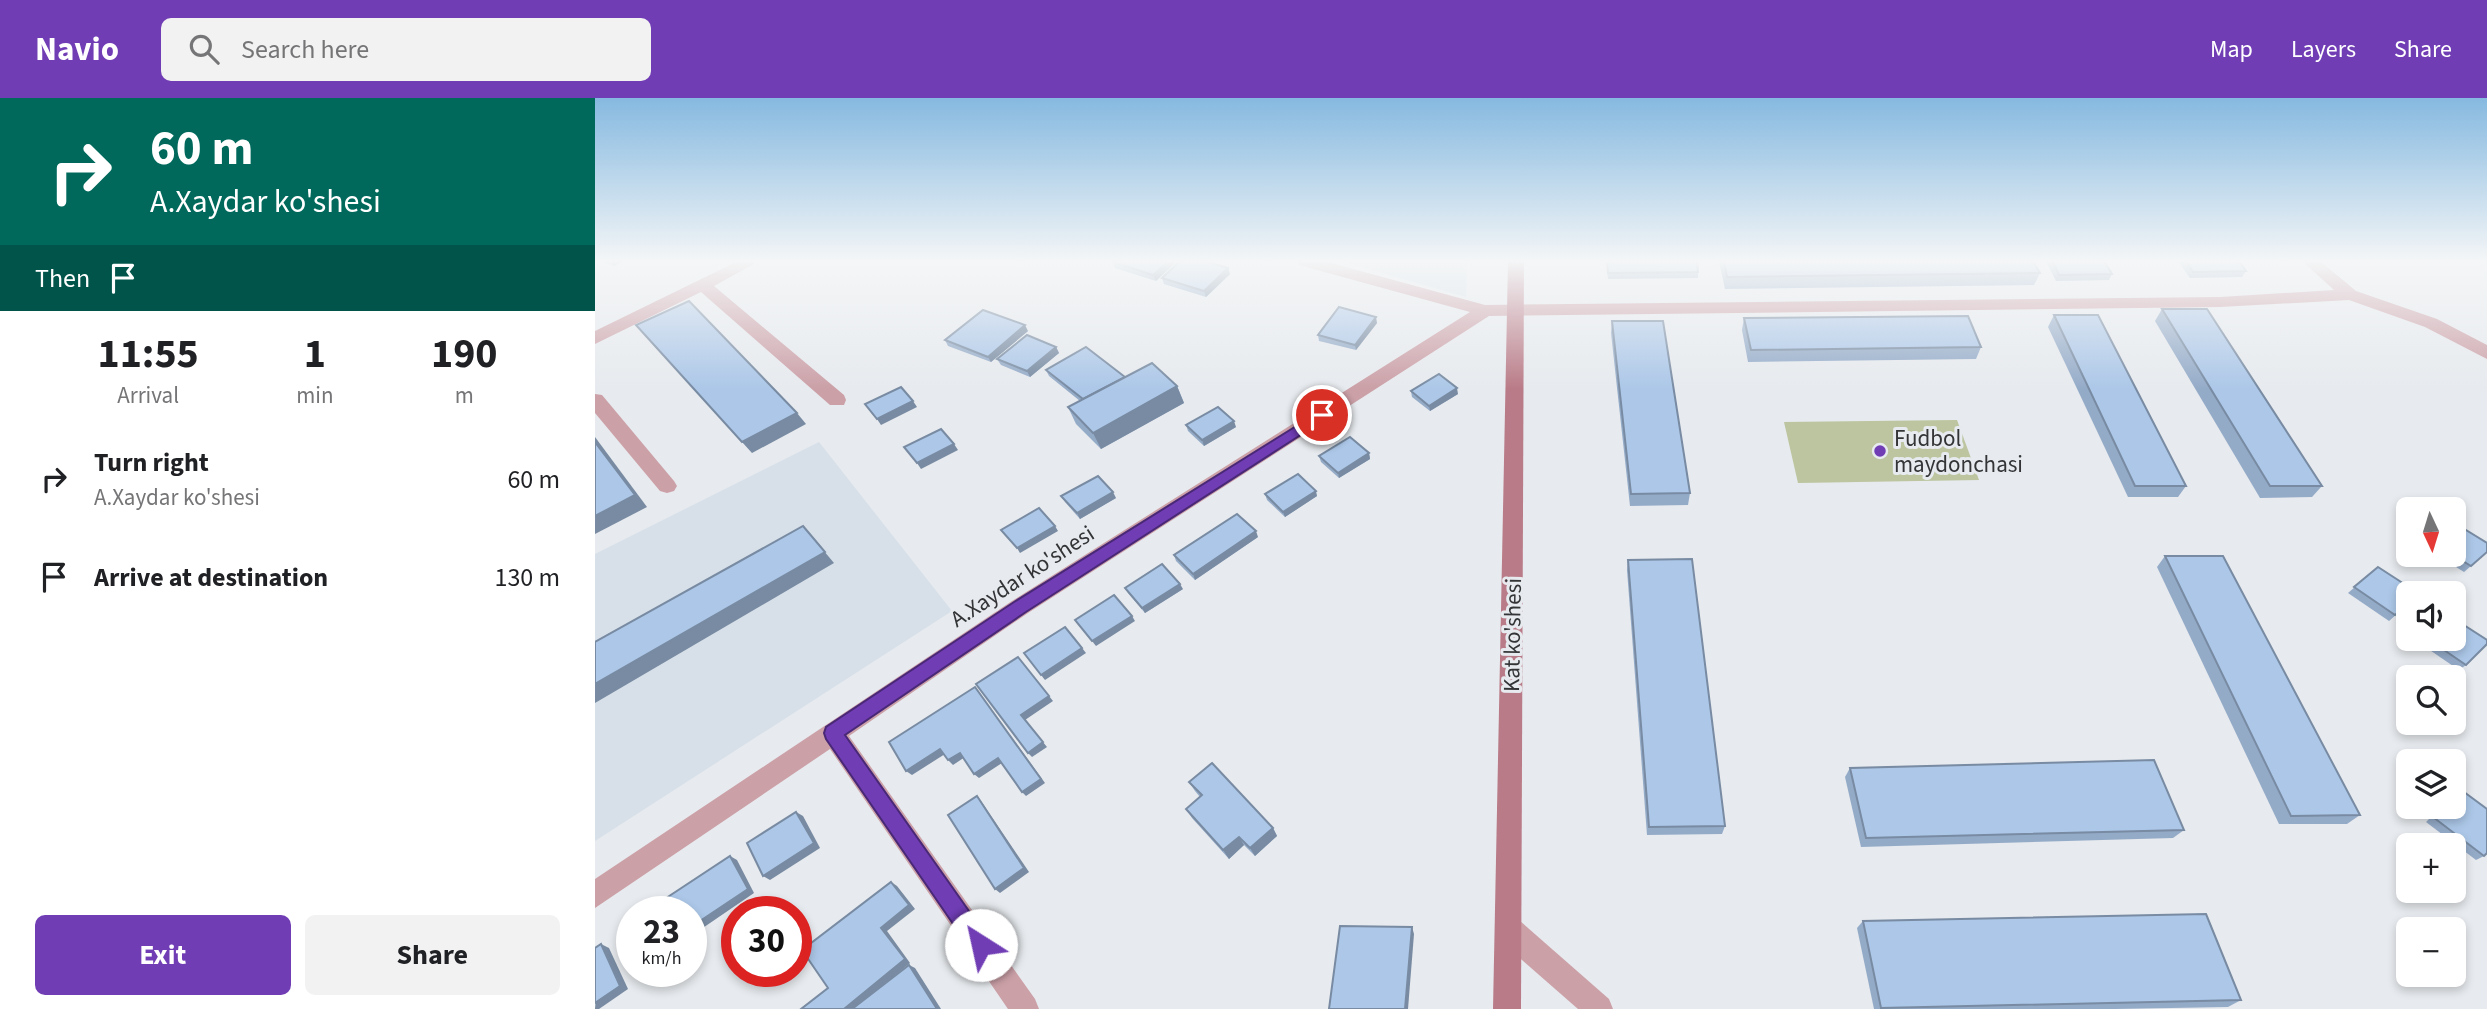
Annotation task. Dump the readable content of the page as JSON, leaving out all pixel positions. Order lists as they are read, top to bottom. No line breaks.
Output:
{"streets":{"street":["A.Xaydar ko'shesi","Kat ko'shesi"]},"places":["Fudbol maydonchasi"],"north":"bottom","page":{"header":"Navio","search":"Search here","nav":["Map","Layers","Share"],"turn":["60 m","A.Xaydar ko'shesi"],"then":"Then","eta":["11:55","Arrival","1","min","190","m"],"list":[{"name":"Turn right","note":"A.Xaydar ko'shesi","value":"60 m"},{"name":"Arrive at destination","value":"130 m"}],"map_buttons":["+","−"],"speed":"23 km/h","limit":"30","buttons":["Exit","Share"]}}
